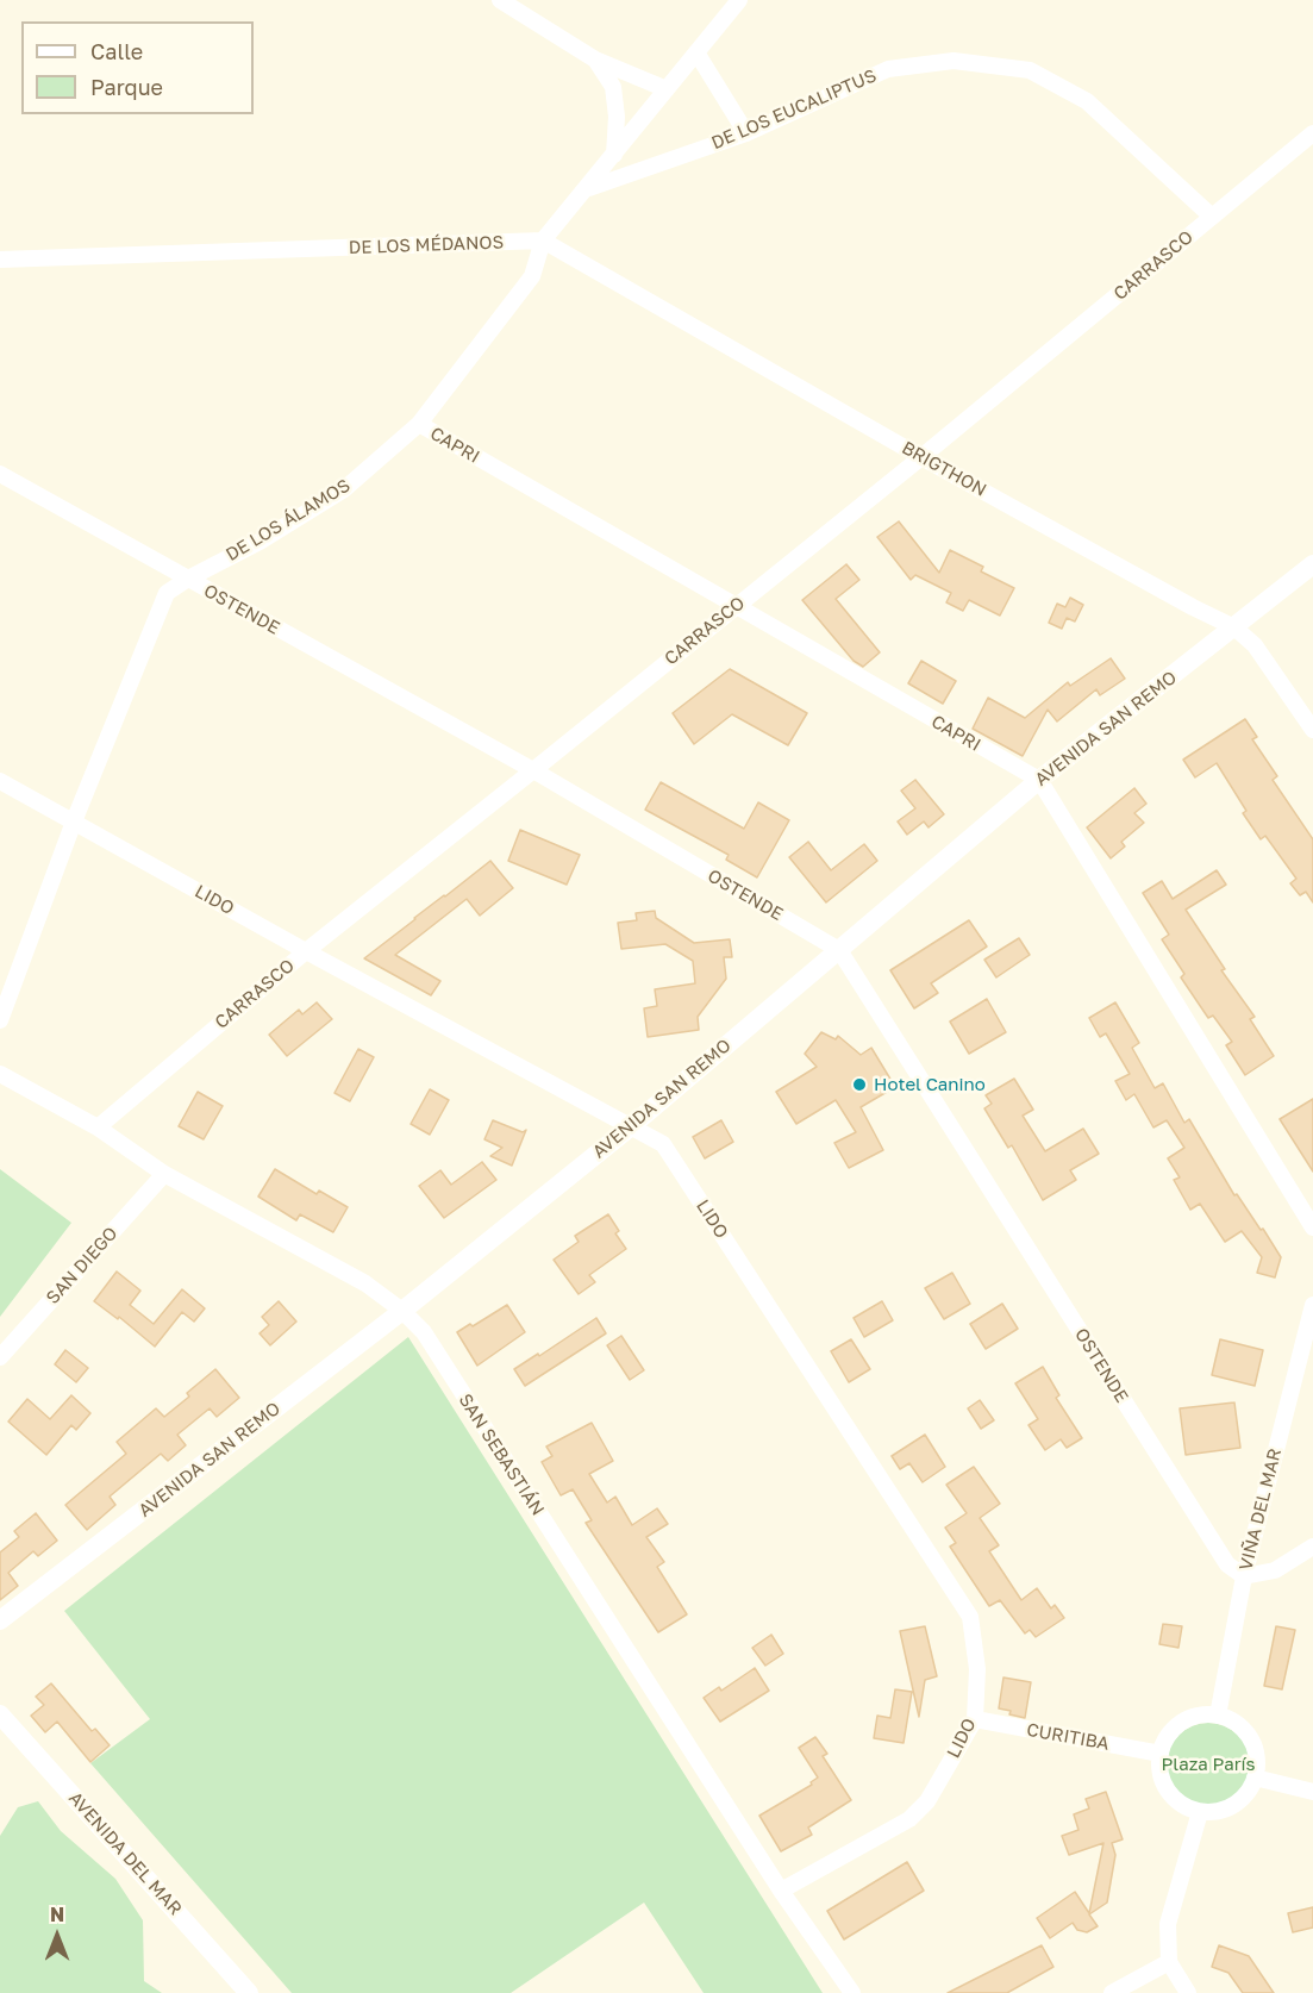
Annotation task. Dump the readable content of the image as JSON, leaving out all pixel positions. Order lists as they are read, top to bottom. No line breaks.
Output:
{"streets":{"street":["DE LOS EUCALIPTUS","DE LOS MÉDANOS","CARRASCO","CAPRI","BRIGTHON","DE LOS ÁLAMOS","OSTENDE","AVENIDA SAN REMO","LIDO","SAN DIEGO","SAN SEBASTIÁN","VIÑA DEL MAR","CURITIBA","AVENIDA DEL MAR"]},"crossings":[["DE LOS EUCALIPTUS","CARRASCO"],["DE LOS MÉDANOS","BRIGTHON"],["DE LOS MÉDANOS","DE LOS ÁLAMOS"],["CARRASCO","CAPRI"],["CARRASCO","BRIGTHON"],["CARRASCO","OSTENDE"],["CARRASCO","LIDO"],["CARRASCO","SAN SEBASTIÁN"],["CAPRI","DE LOS ÁLAMOS"],["CAPRI","AVENIDA SAN REMO"],["BRIGTHON","DE LOS ÁLAMOS"],["BRIGTHON","AVENIDA SAN REMO"],["DE LOS ÁLAMOS","OSTENDE"],["DE LOS ÁLAMOS","LIDO"],["OSTENDE","AVENIDA SAN REMO"],["OSTENDE","VIÑA DEL MAR"],["AVENIDA SAN REMO","LIDO"],["AVENIDA SAN REMO","SAN SEBASTIÁN"],["LIDO","SAN SEBASTIÁN"],["LIDO","CURITIBA"],["SAN DIEGO","SAN SEBASTIÁN"],["VIÑA DEL MAR","CURITIBA"]],"parks":["Plaza París"],"places":["Hotel Canino"],"legend":["Calle","Parque"],"north":"top"}
